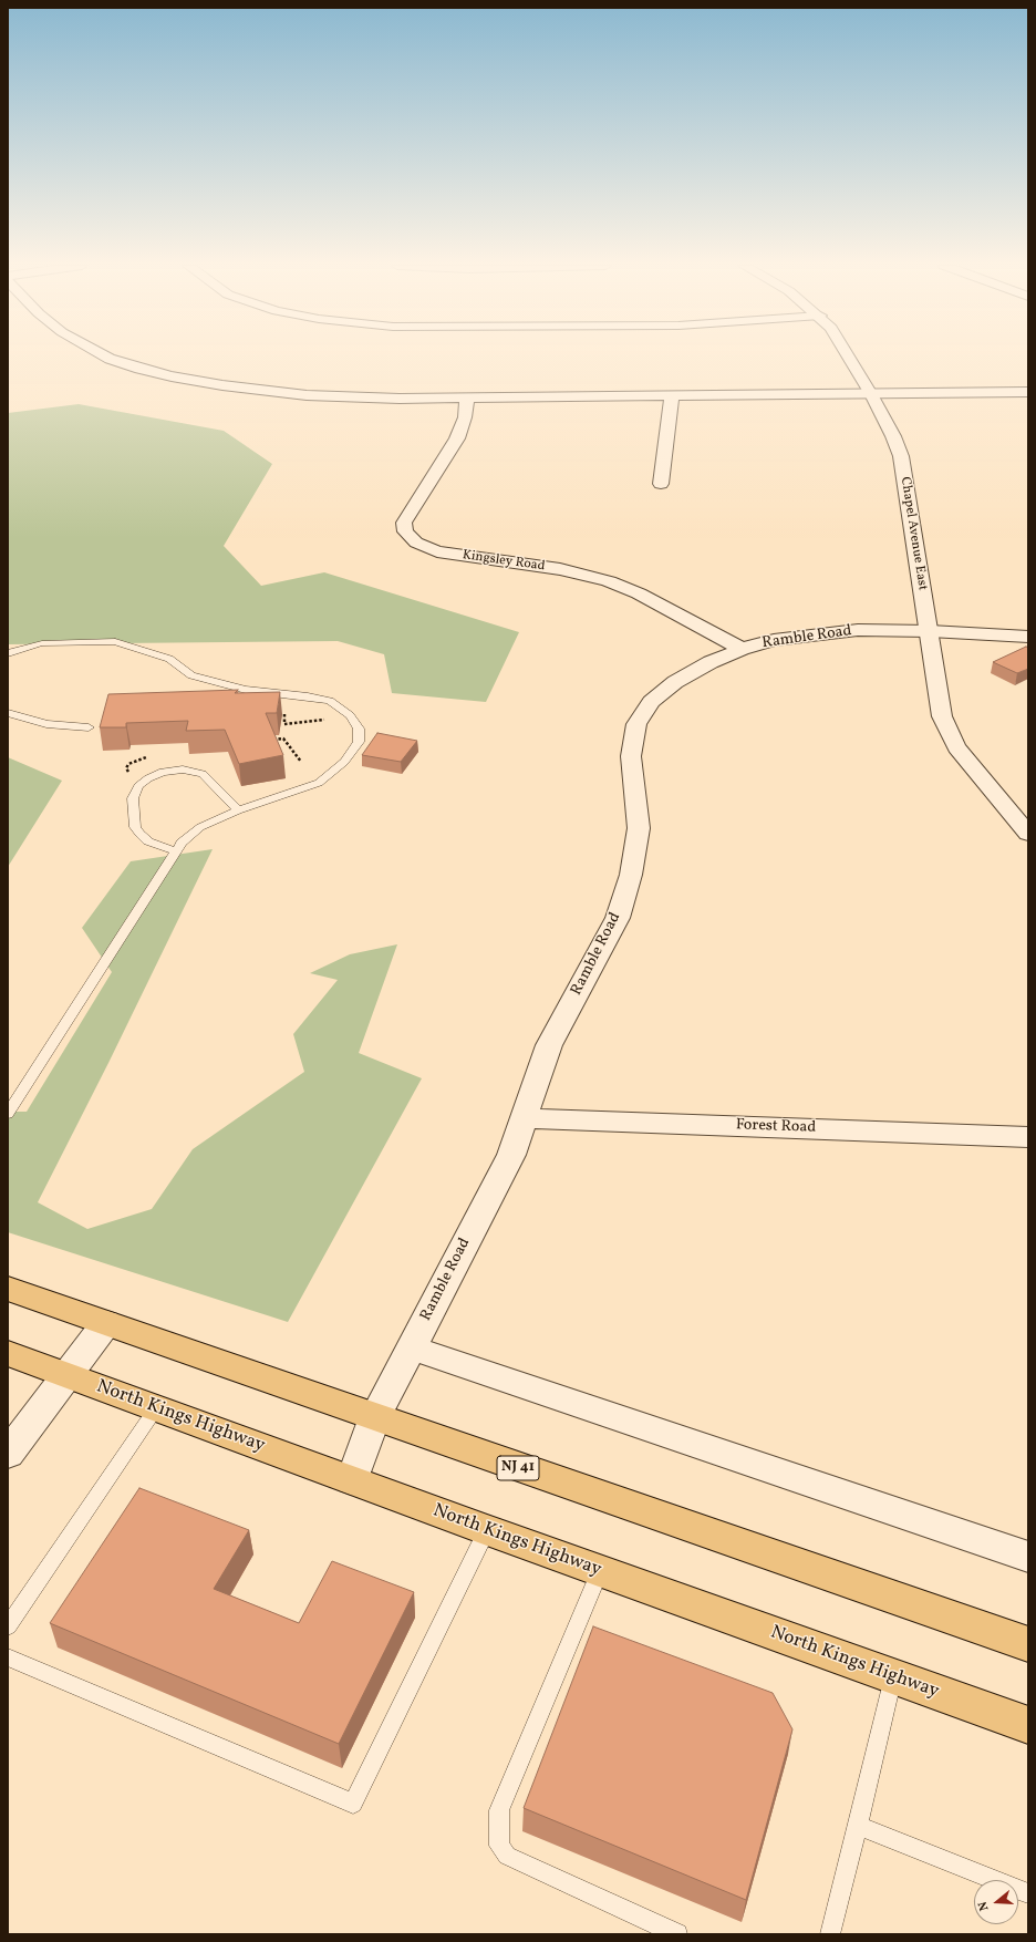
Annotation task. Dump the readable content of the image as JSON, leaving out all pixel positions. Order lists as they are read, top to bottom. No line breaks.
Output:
{"streets":{"main road":["North Kings Highway","NJ 41"],"street":["Chapel Avenue East","Kingsley Road","Ramble Road","Forest Road"]},"crossings":[["Chapel Avenue East","Ramble Road"],["Kingsley Road","Ramble Road"],["Ramble Road","Forest Road"],["Ramble Road","North Kings Highway"],["Ramble Road","NJ 41"]],"north":"left"}
